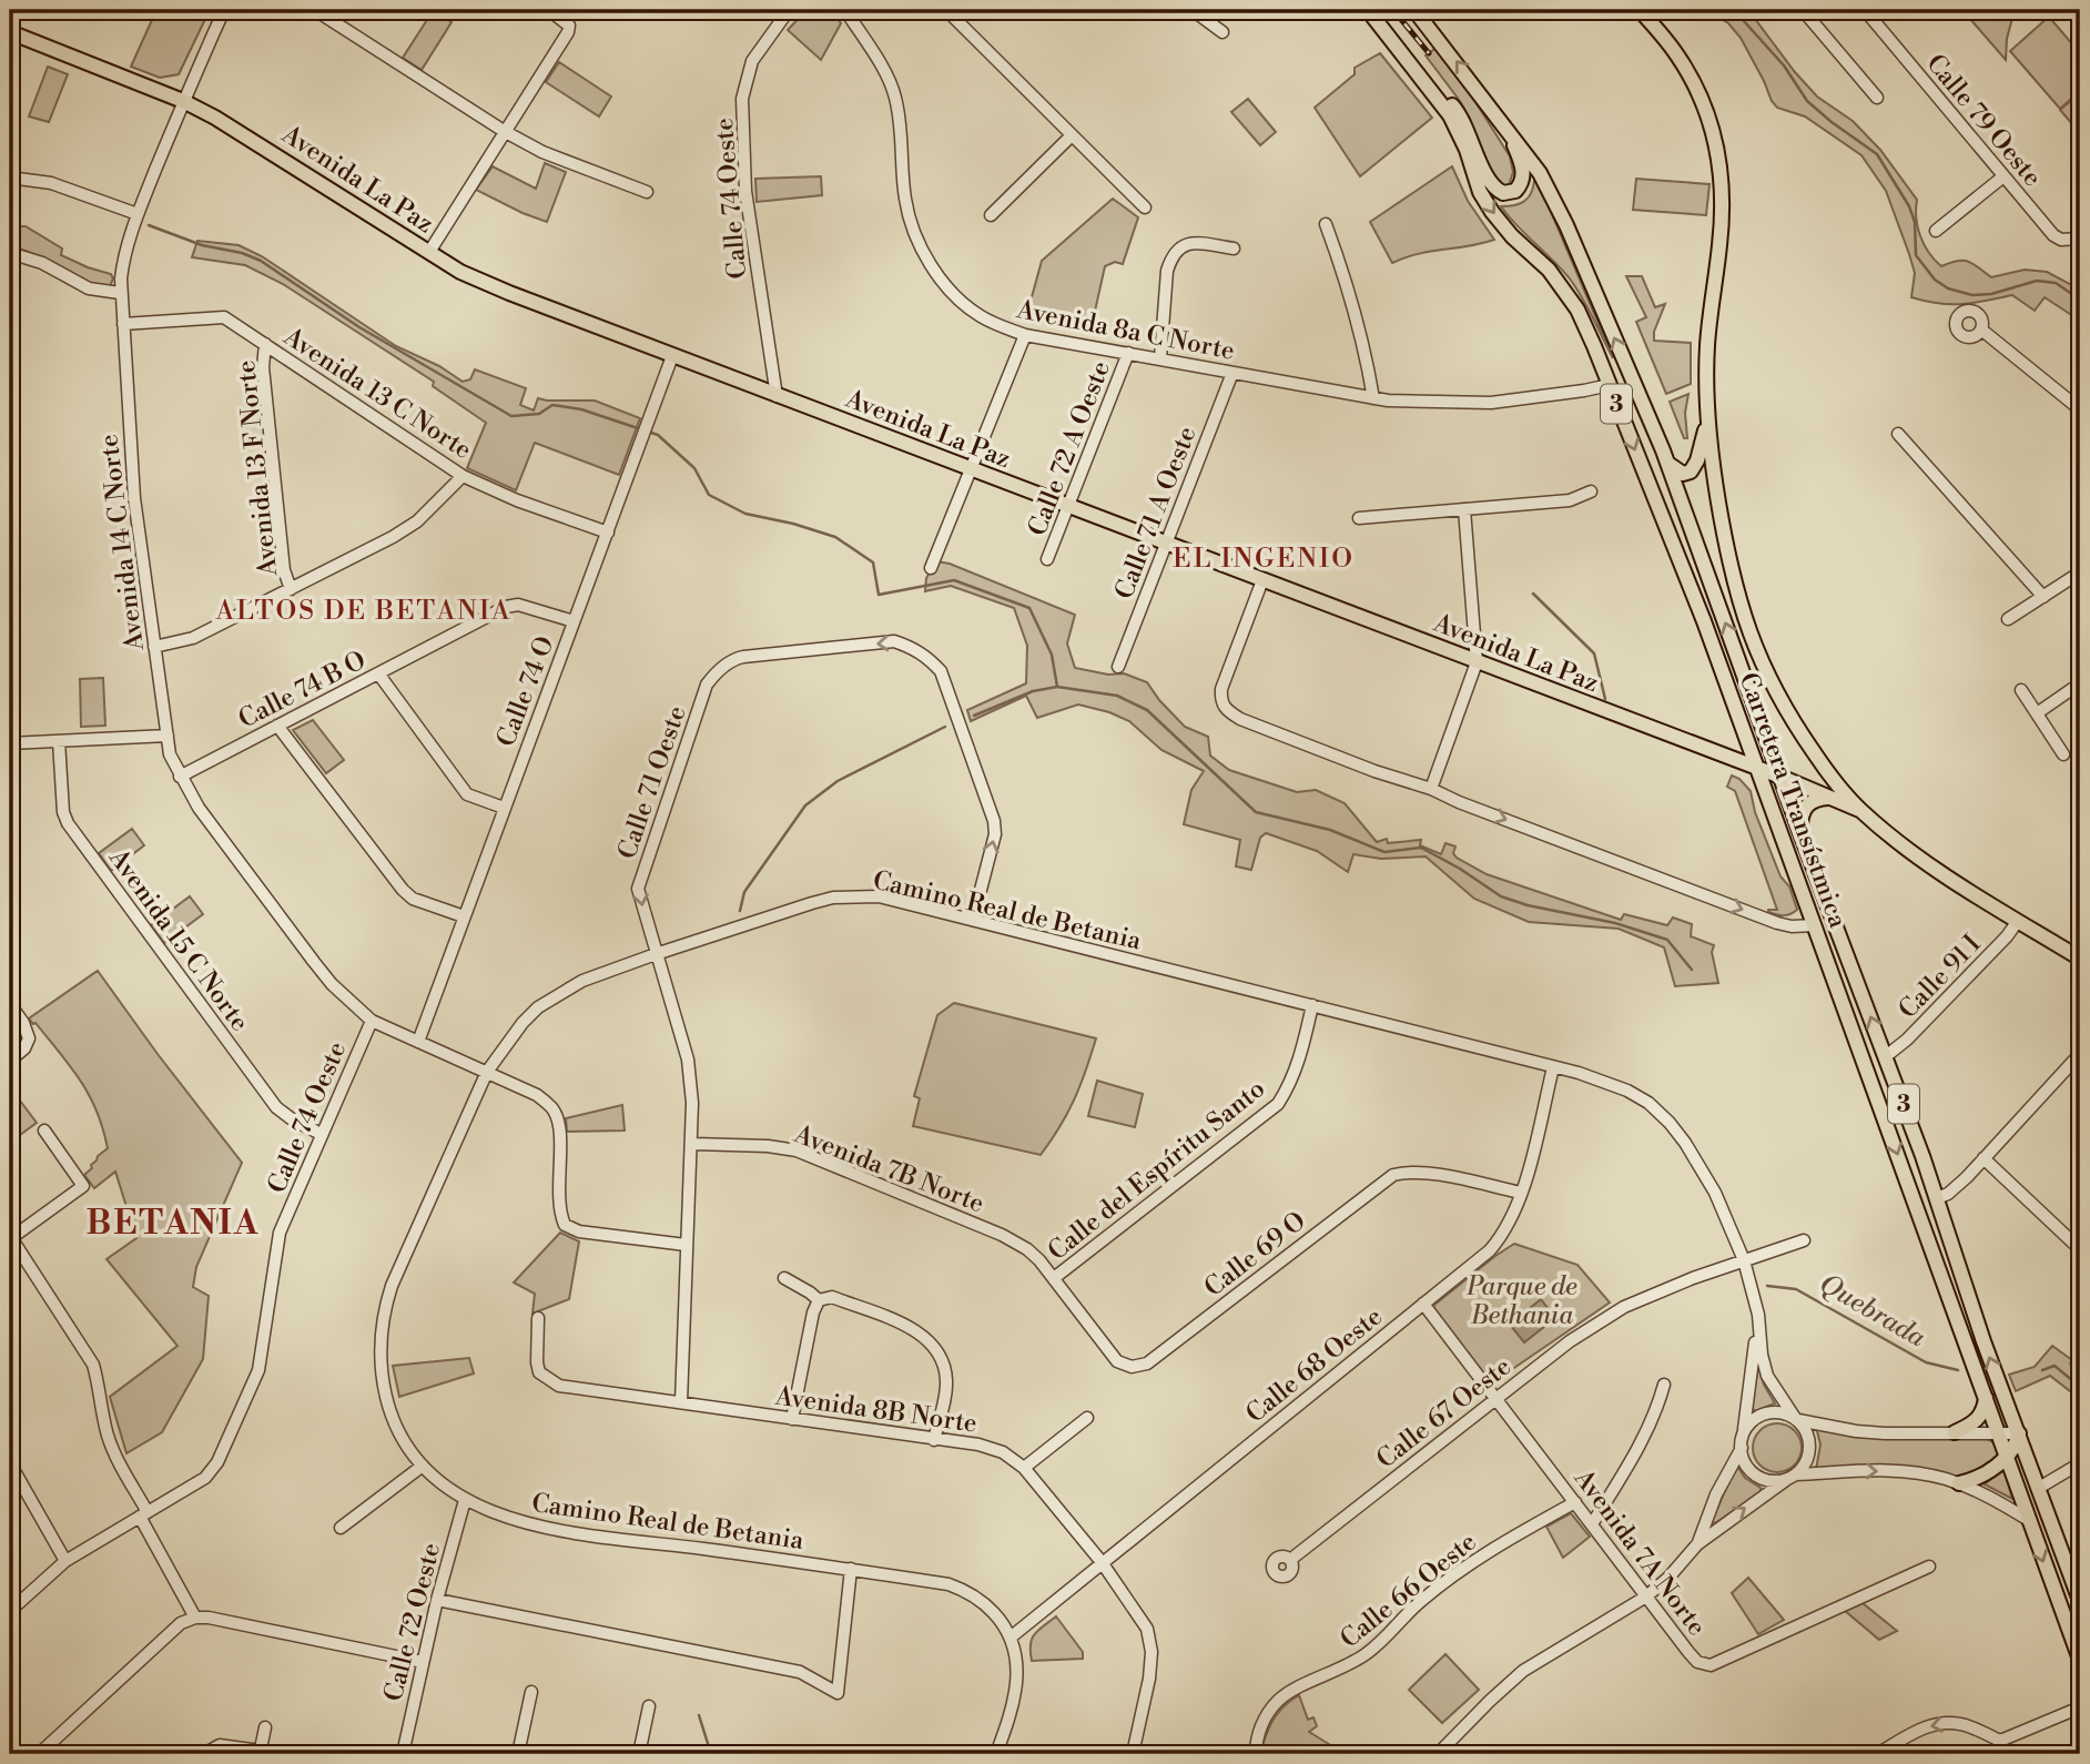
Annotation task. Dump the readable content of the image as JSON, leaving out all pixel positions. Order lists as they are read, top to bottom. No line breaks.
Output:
{"streets":{"main road":["Avenida La Paz","3","Carretera Transístmica"],"street":["Calle 79 Oeste","Calle 74 Oeste","Avenida 8a C Norte","Avenida 13 C Norte","Calle 72 A Oeste","Avenida 13 F Norte","Calle 71 A Oeste","Avenida 14 C Norte","Calle 74 B O","Calle 74 O","Calle 71 Oeste","Camino Real de Betania","Avenida 15 C Norte","Calle 91 I","Avenida 7B Norte","Calle del Espíritu Santo","Calle 69 O","Calle 68 Oeste","Avenida 8B Norte","Calle 67 Oeste","Avenida 7A Norte","Calle 66 Oeste","Calle 72 Oeste"]},"crossings":[["Avenida La Paz","Calle 74 Oeste"],["Avenida La Paz","Calle 72 A Oeste"],["Avenida La Paz","Calle 71 A Oeste"],["Avenida La Paz","Avenida 14 C Norte"],["Avenida La Paz","Calle 74 O"],["Avenida La Paz","Carretera Transístmica"],["Calle 74 Oeste","Avenida 14 C Norte"],["Calle 74 Oeste","Calle 74 O"],["Calle 74 Oeste","Calle 71 Oeste"],["Calle 74 Oeste","Camino Real de Betania"],["Calle 74 Oeste","Avenida 15 C Norte"],["Avenida 8a C Norte","Calle 72 A Oeste"],["Avenida 8a C Norte","Calle 71 A Oeste"],["Avenida 8a C Norte","Carretera Transístmica"],["Avenida 13 C Norte","Avenida 13 F Norte"],["Avenida 13 C Norte","Avenida 14 C Norte"],["Avenida 13 C Norte","Calle 74 O"],["Avenida 14 C Norte","Calle 74 B O"],["Calle 74 B O","Calle 74 O"],["Calle 71 Oeste","Camino Real de Betania"],["Calle 71 Oeste","Avenida 7B Norte"],["Calle 71 Oeste","Avenida 8B Norte"],["Carretera Transístmica","Calle 91 I"],["Camino Real de Betania","Calle del Espíritu Santo"],["Camino Real de Betania","Calle 68 Oeste"],["Camino Real de Betania","Calle 67 Oeste"],["Camino Real de Betania","Calle 72 Oeste"],["Avenida 7B Norte","Calle del Espíritu Santo"],["Avenida 7B Norte","Calle 69 O"],["Calle del Espíritu Santo","Calle 69 O"],["Calle 69 O","Calle 68 Oeste"],["Calle 68 Oeste","Avenida 8B Norte"],["Calle 68 Oeste","Avenida 7A Norte"],["Calle 67 Oeste","Avenida 7A Norte"],["Avenida 7A Norte","Calle 66 Oeste"]],"districts":["EL INGENIO","ALTOS DE BETANIA","BETANIA"],"water":["Quebrada"],"parks":["Parque de Bethania"]}
